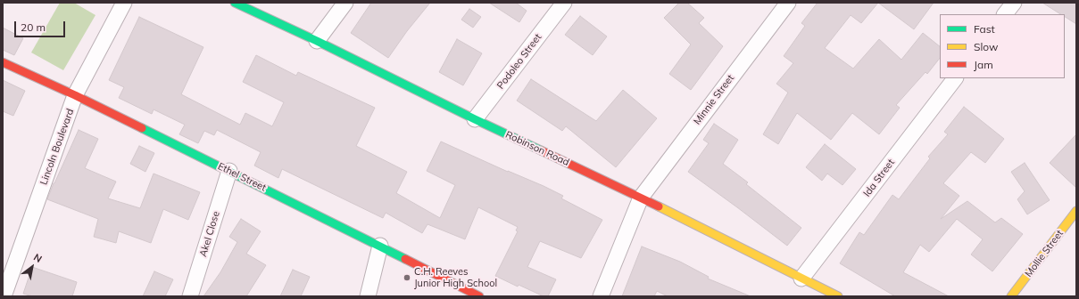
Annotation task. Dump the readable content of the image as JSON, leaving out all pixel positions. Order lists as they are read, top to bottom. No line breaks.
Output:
{"streets":{"main road":["Robinson Road","Ethel Street","Mollie Street"],"street":["Podoleo Street","Minnie Street","Lincoln Boulevard","Ida Street","Akel Close"]},"crossings":[["Podoleo Street","Robinson Road"],["Minnie Street","Robinson Road"],["Lincoln Boulevard","Ethel Street"],["Robinson Road","Ida Street"],["Ethel Street","Akel Close"]],"places":["C.H. Reeves Junior High School"],"legend":["Fast","Slow","Jam"],"scale_bar":"20 m","north":"top right"}
